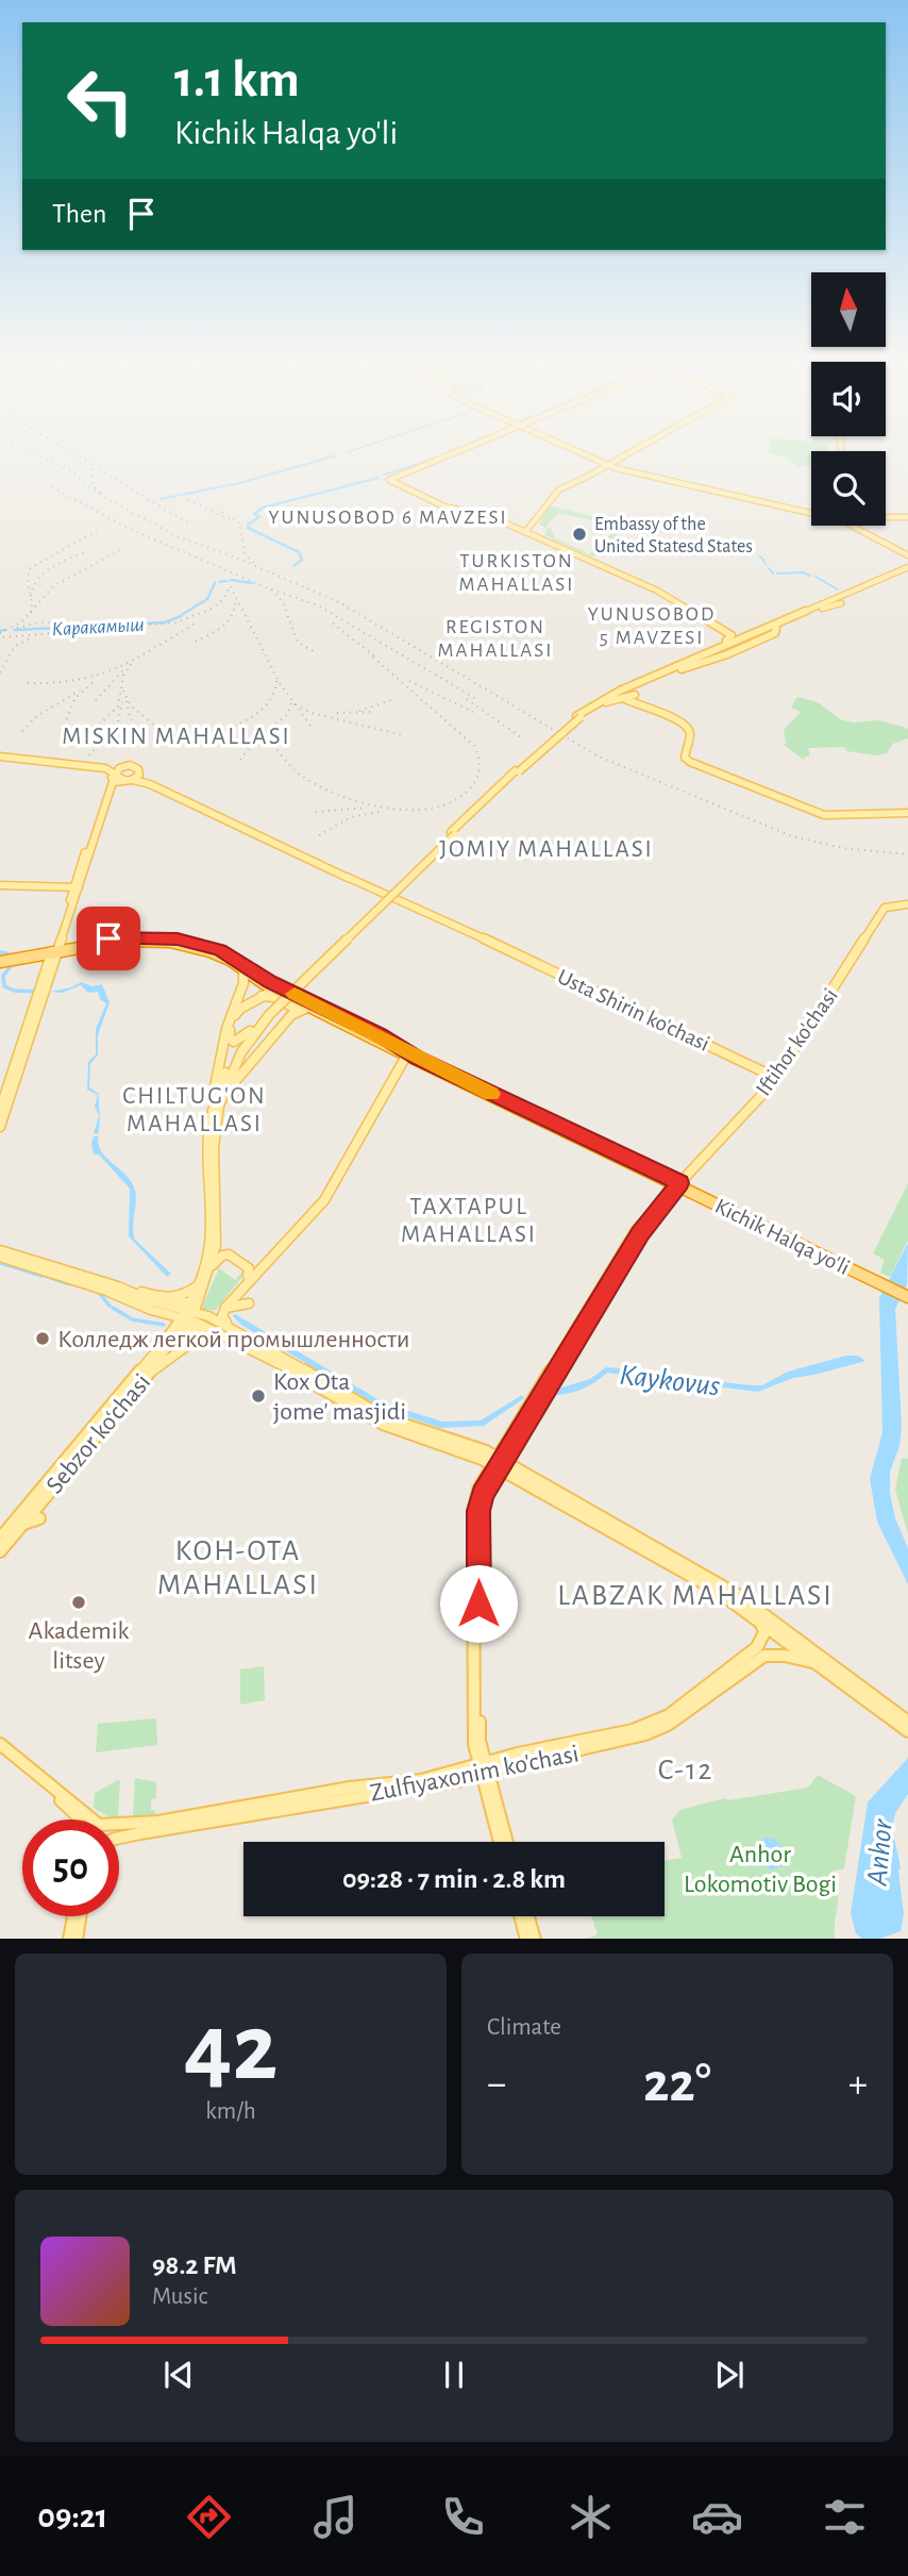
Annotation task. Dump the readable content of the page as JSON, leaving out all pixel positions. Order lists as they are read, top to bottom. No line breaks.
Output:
{"streets":{"highway":["Kichik Halqa yo'li"],"main road":["Usta Shirin ko'chasi","Iftihor ko'chasi","Sebzor ko‘chasi","Zulfiyaxonim ko'chasi"]},"crossings":[["Usta Shirin ko'chasi","Iftihor ko'chasi"],["Iftihor ko'chasi","Kichik Halqa yo'li"],["Iftihor ko'chasi","Zulfiyaxonim ko'chasi"]],"districts":["YUNUSOBOD 6 MAVZESI","TURKISTON MAHALLASI","YUNUSOBOD 5 MAVZESI","REGISTON MAHALLASI","MISKIN MAHALLASI","JOMIY MAHALLASI","CHILTUG'ON MAHALLASI","TAXTAPUL MAHALLASI","KOH-OTA MAHALLASI","LABZAK MAHALLASI","C-12"],"water":["Каракамыш","Kaykovus","Anhor"],"parks":["Anhor Lokomotiv Bogi"],"places":["Embassy of the United Statesd States","Колледж легкой промышленности","Kox Ota jome' masjidi","Akademik litsey"],"north":"top","page":{"turn":["1.1 km","Kichik Halqa yo'li"],"then":"Then","limit":"50","trip":"09:28 · 7 min · 2.8 km","tile":[["42","km/h"],"Climate"],"heat":["−","22°","+"],"song":["98.2 FM","Music"],"tabs":"09:21"}}
